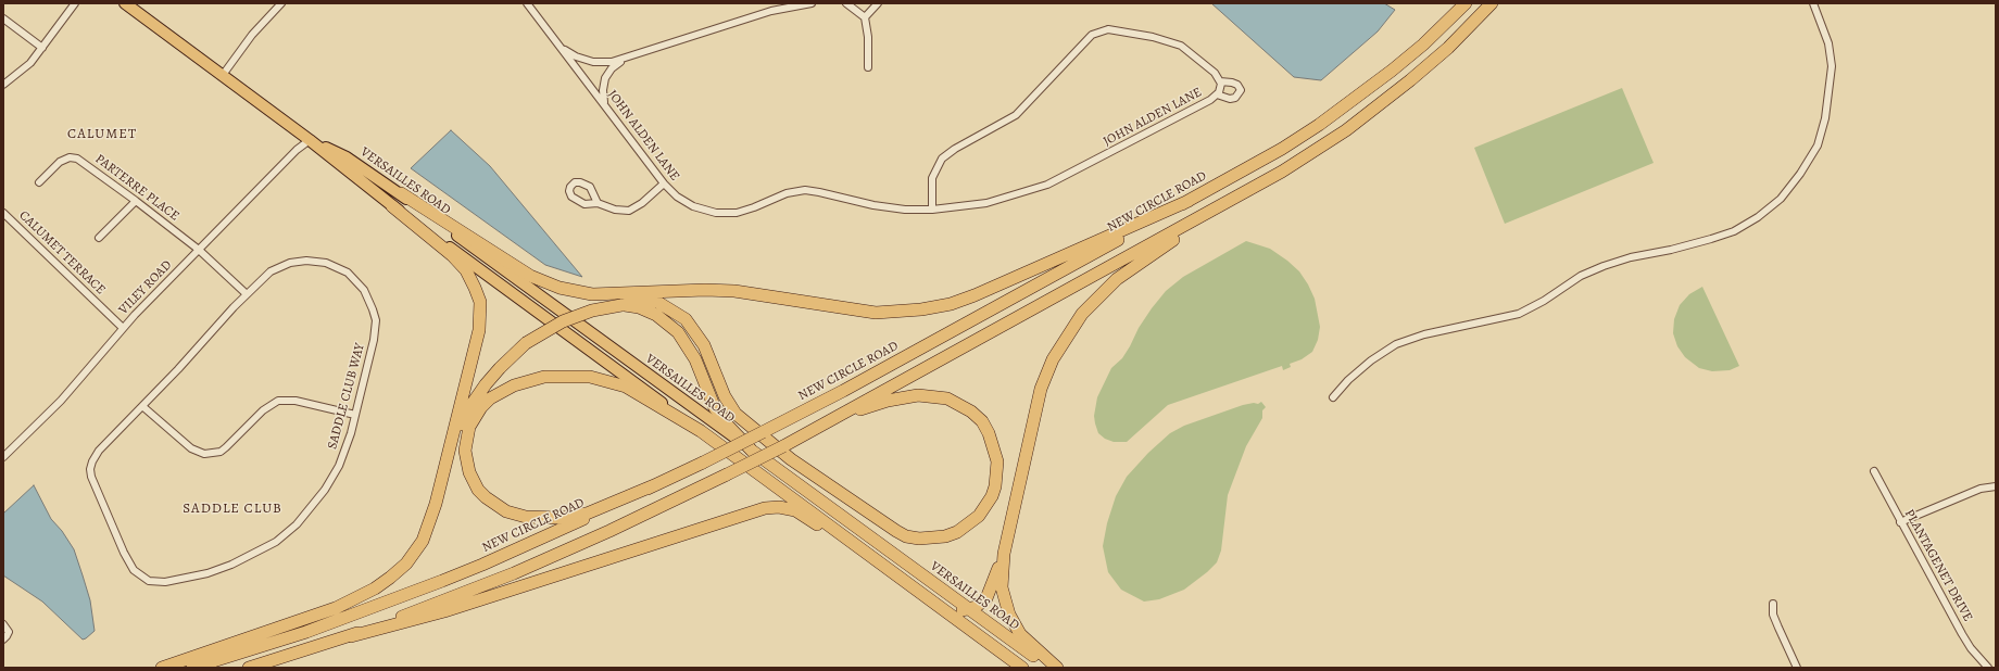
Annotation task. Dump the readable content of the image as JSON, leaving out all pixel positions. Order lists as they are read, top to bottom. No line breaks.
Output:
{"streets":{"highway":["VERSAILLES ROAD","NEW CIRCLE ROAD"],"street":["JOHN ALDEN LANE","PARTERRE PLACE","CALUMET TERRACE","VILEY ROAD","SADDLE CLUB WAY","PLANTAGENET DRIVE"]},"crossings":[["VERSAILLES ROAD","VILEY ROAD"],["PARTERRE PLACE","VILEY ROAD"],["CALUMET TERRACE","VILEY ROAD"]],"districts":["CALUMET","SADDLE CLUB"]}
